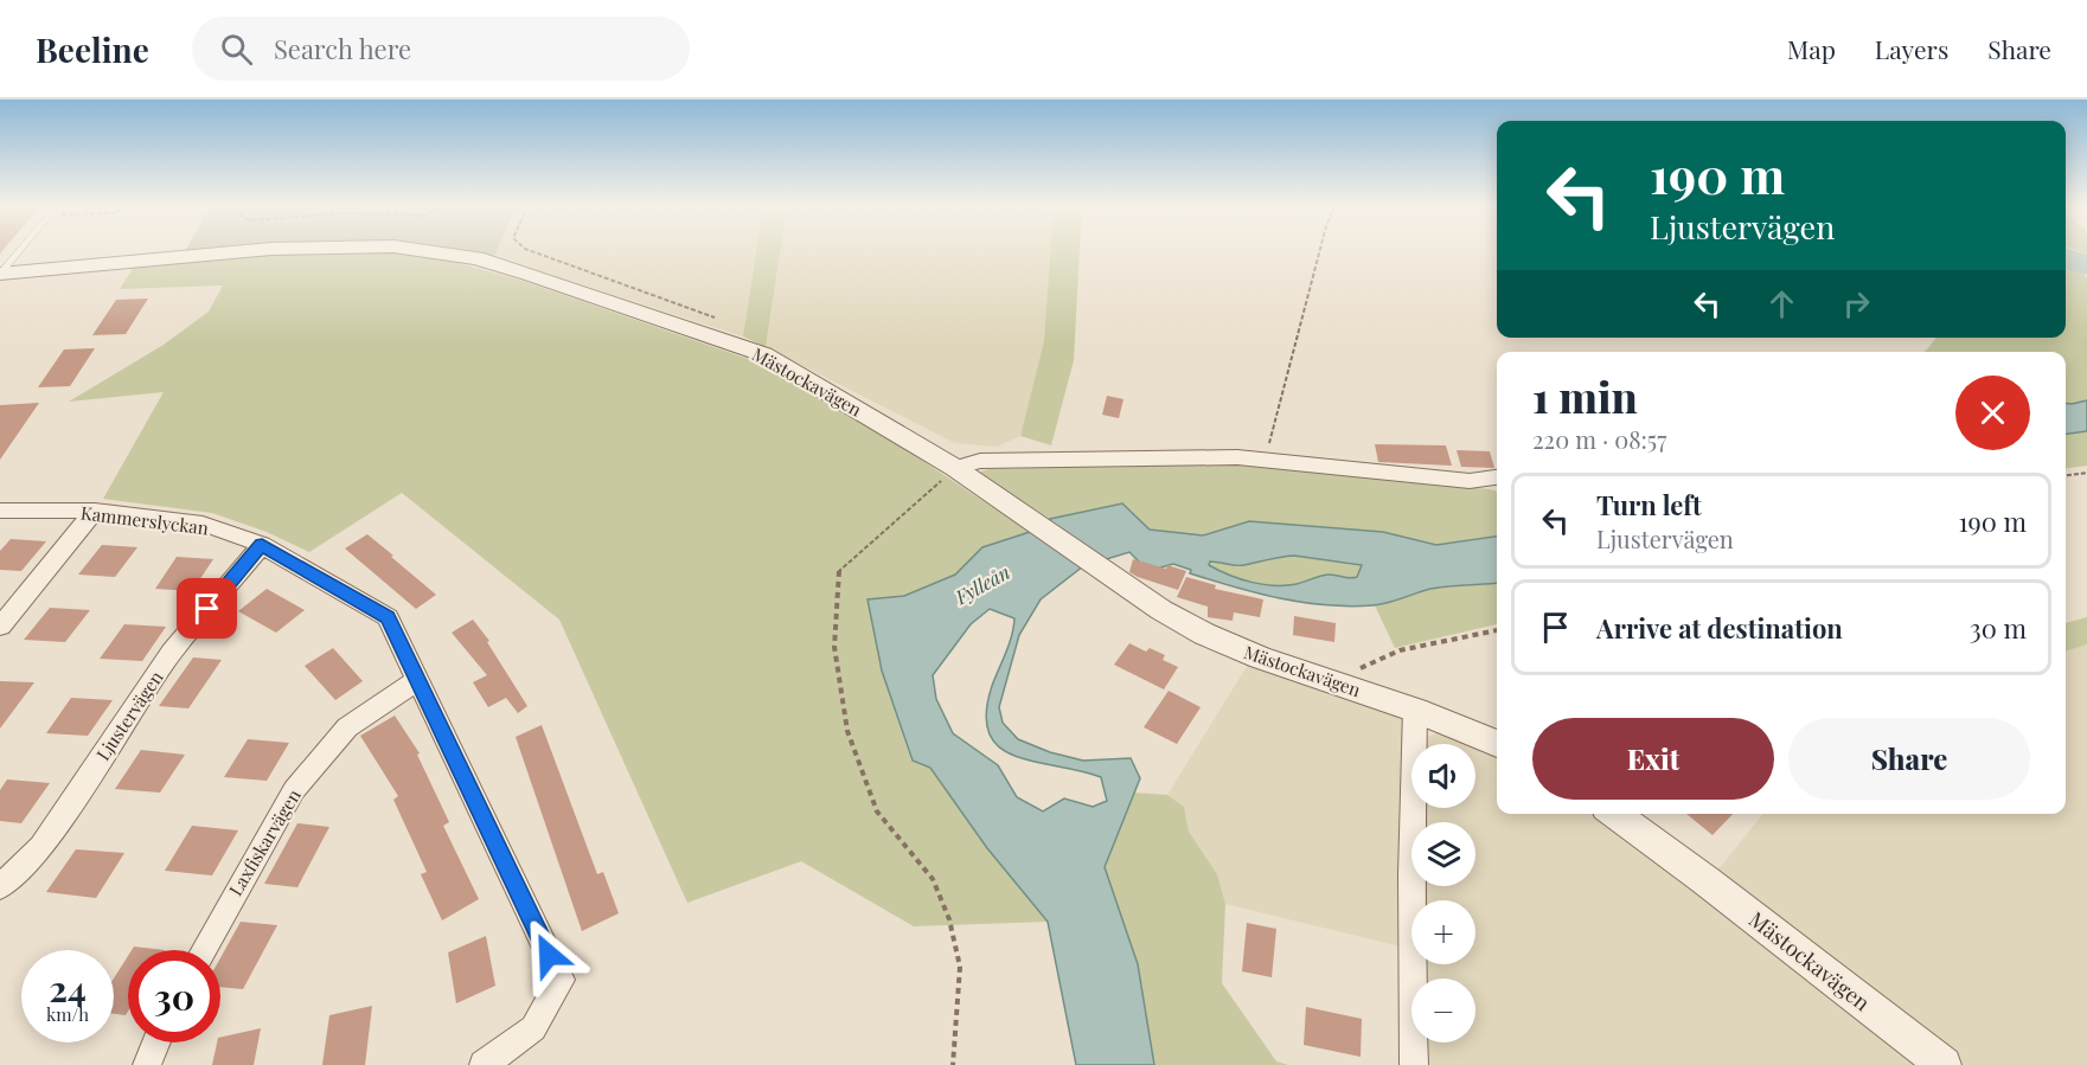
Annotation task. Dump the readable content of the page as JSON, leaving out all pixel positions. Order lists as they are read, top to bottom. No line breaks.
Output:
{"streets":{"street":["Mästockavägen","Kammerslyckan","Ljustervägen","Laxfiskarvägen"]},"crossings":[["Kammerslyckan","Ljustervägen"],["Kammerslyckan","Laxfiskarvägen"]],"water":["Fylleån"],"page":{"header":"Beeline","search":"Search here","nav":["Map","Layers","Share"],"turn":["190 m","Ljustervägen"],"heading":["1 min","220 m · 08:57"],"list":[{"name":"Turn left","note":"Ljustervägen","value":"190 m"},{"name":"Arrive at destination","value":"30 m"}],"buttons":["Exit","Share"],"map_buttons":["+","−"],"speed":"24 km/h","limit":"30"}}
